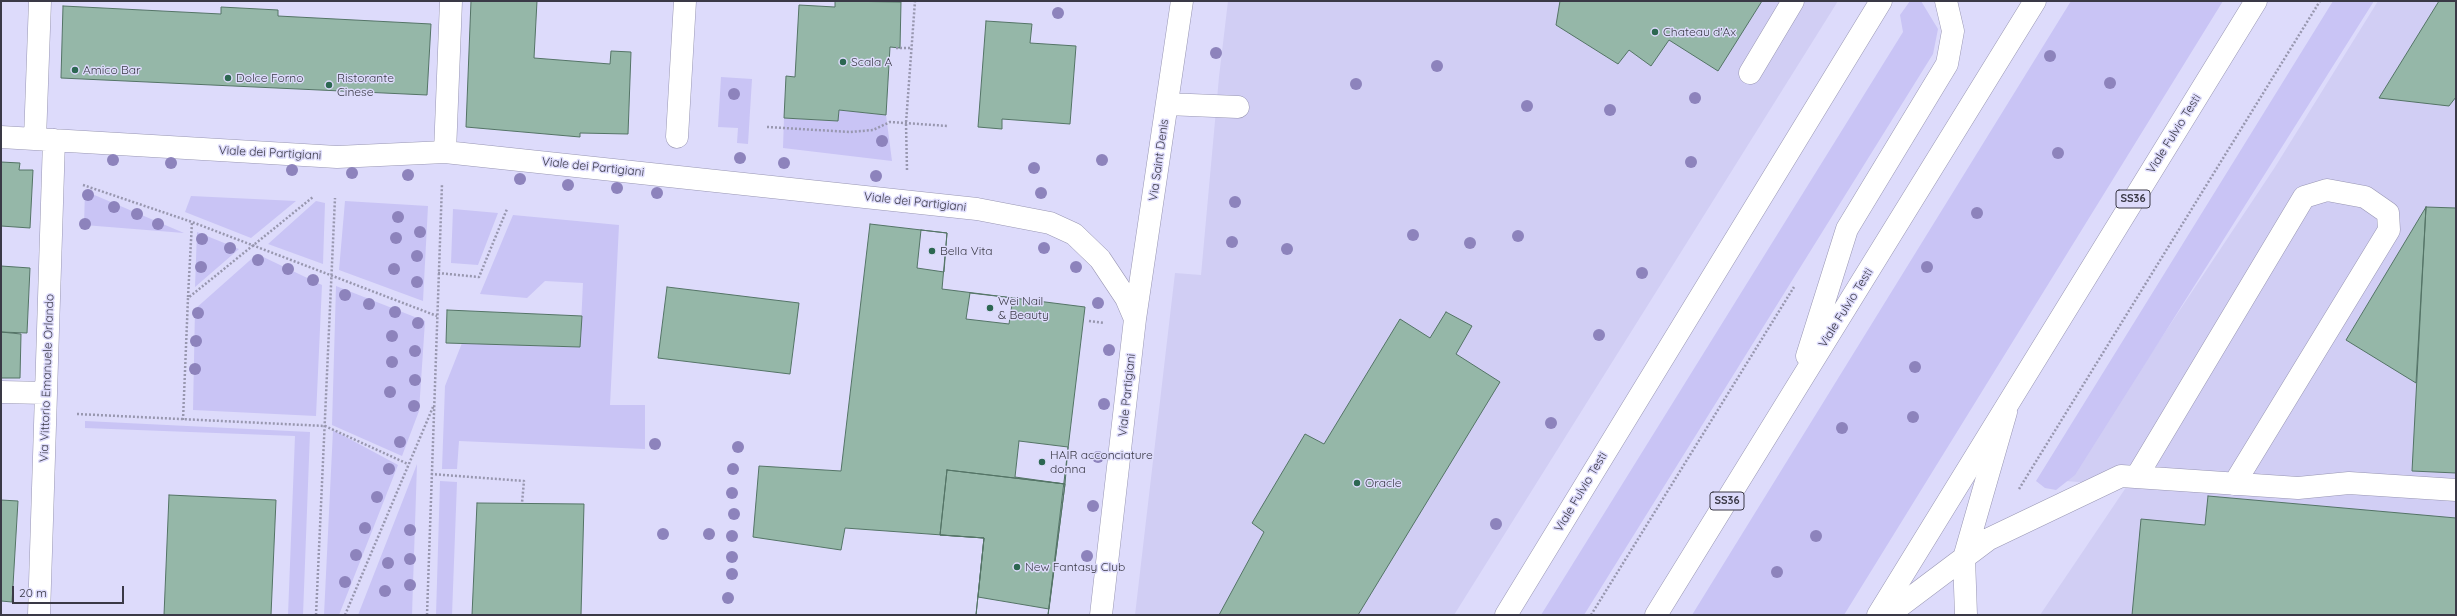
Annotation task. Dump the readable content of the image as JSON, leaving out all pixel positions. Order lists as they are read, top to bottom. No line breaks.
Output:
{"streets":{"street":["Viale Fulvio Testi","Viale dei Partigiani","Via Saint Denis","SS36","Via Vittorio Emanuele Orlando","Viale Partigiani"]},"crossings":[["Viale dei Partigiani","Via Saint Denis"],["Viale dei Partigiani","Via Vittorio Emanuele Orlando"],["Viale dei Partigiani","Viale Partigiani"],["Via Saint Denis","Viale Partigiani"]],"places":["Chateau d'Ax","Scala A","Amico Bar","Dolce Forno","Ristorante Cinese","Bella Vita","Wei Nail & Beauty","HAIR acconciature donna","Oracle","New Fantasy Club"],"scale_bar":"20 m"}
